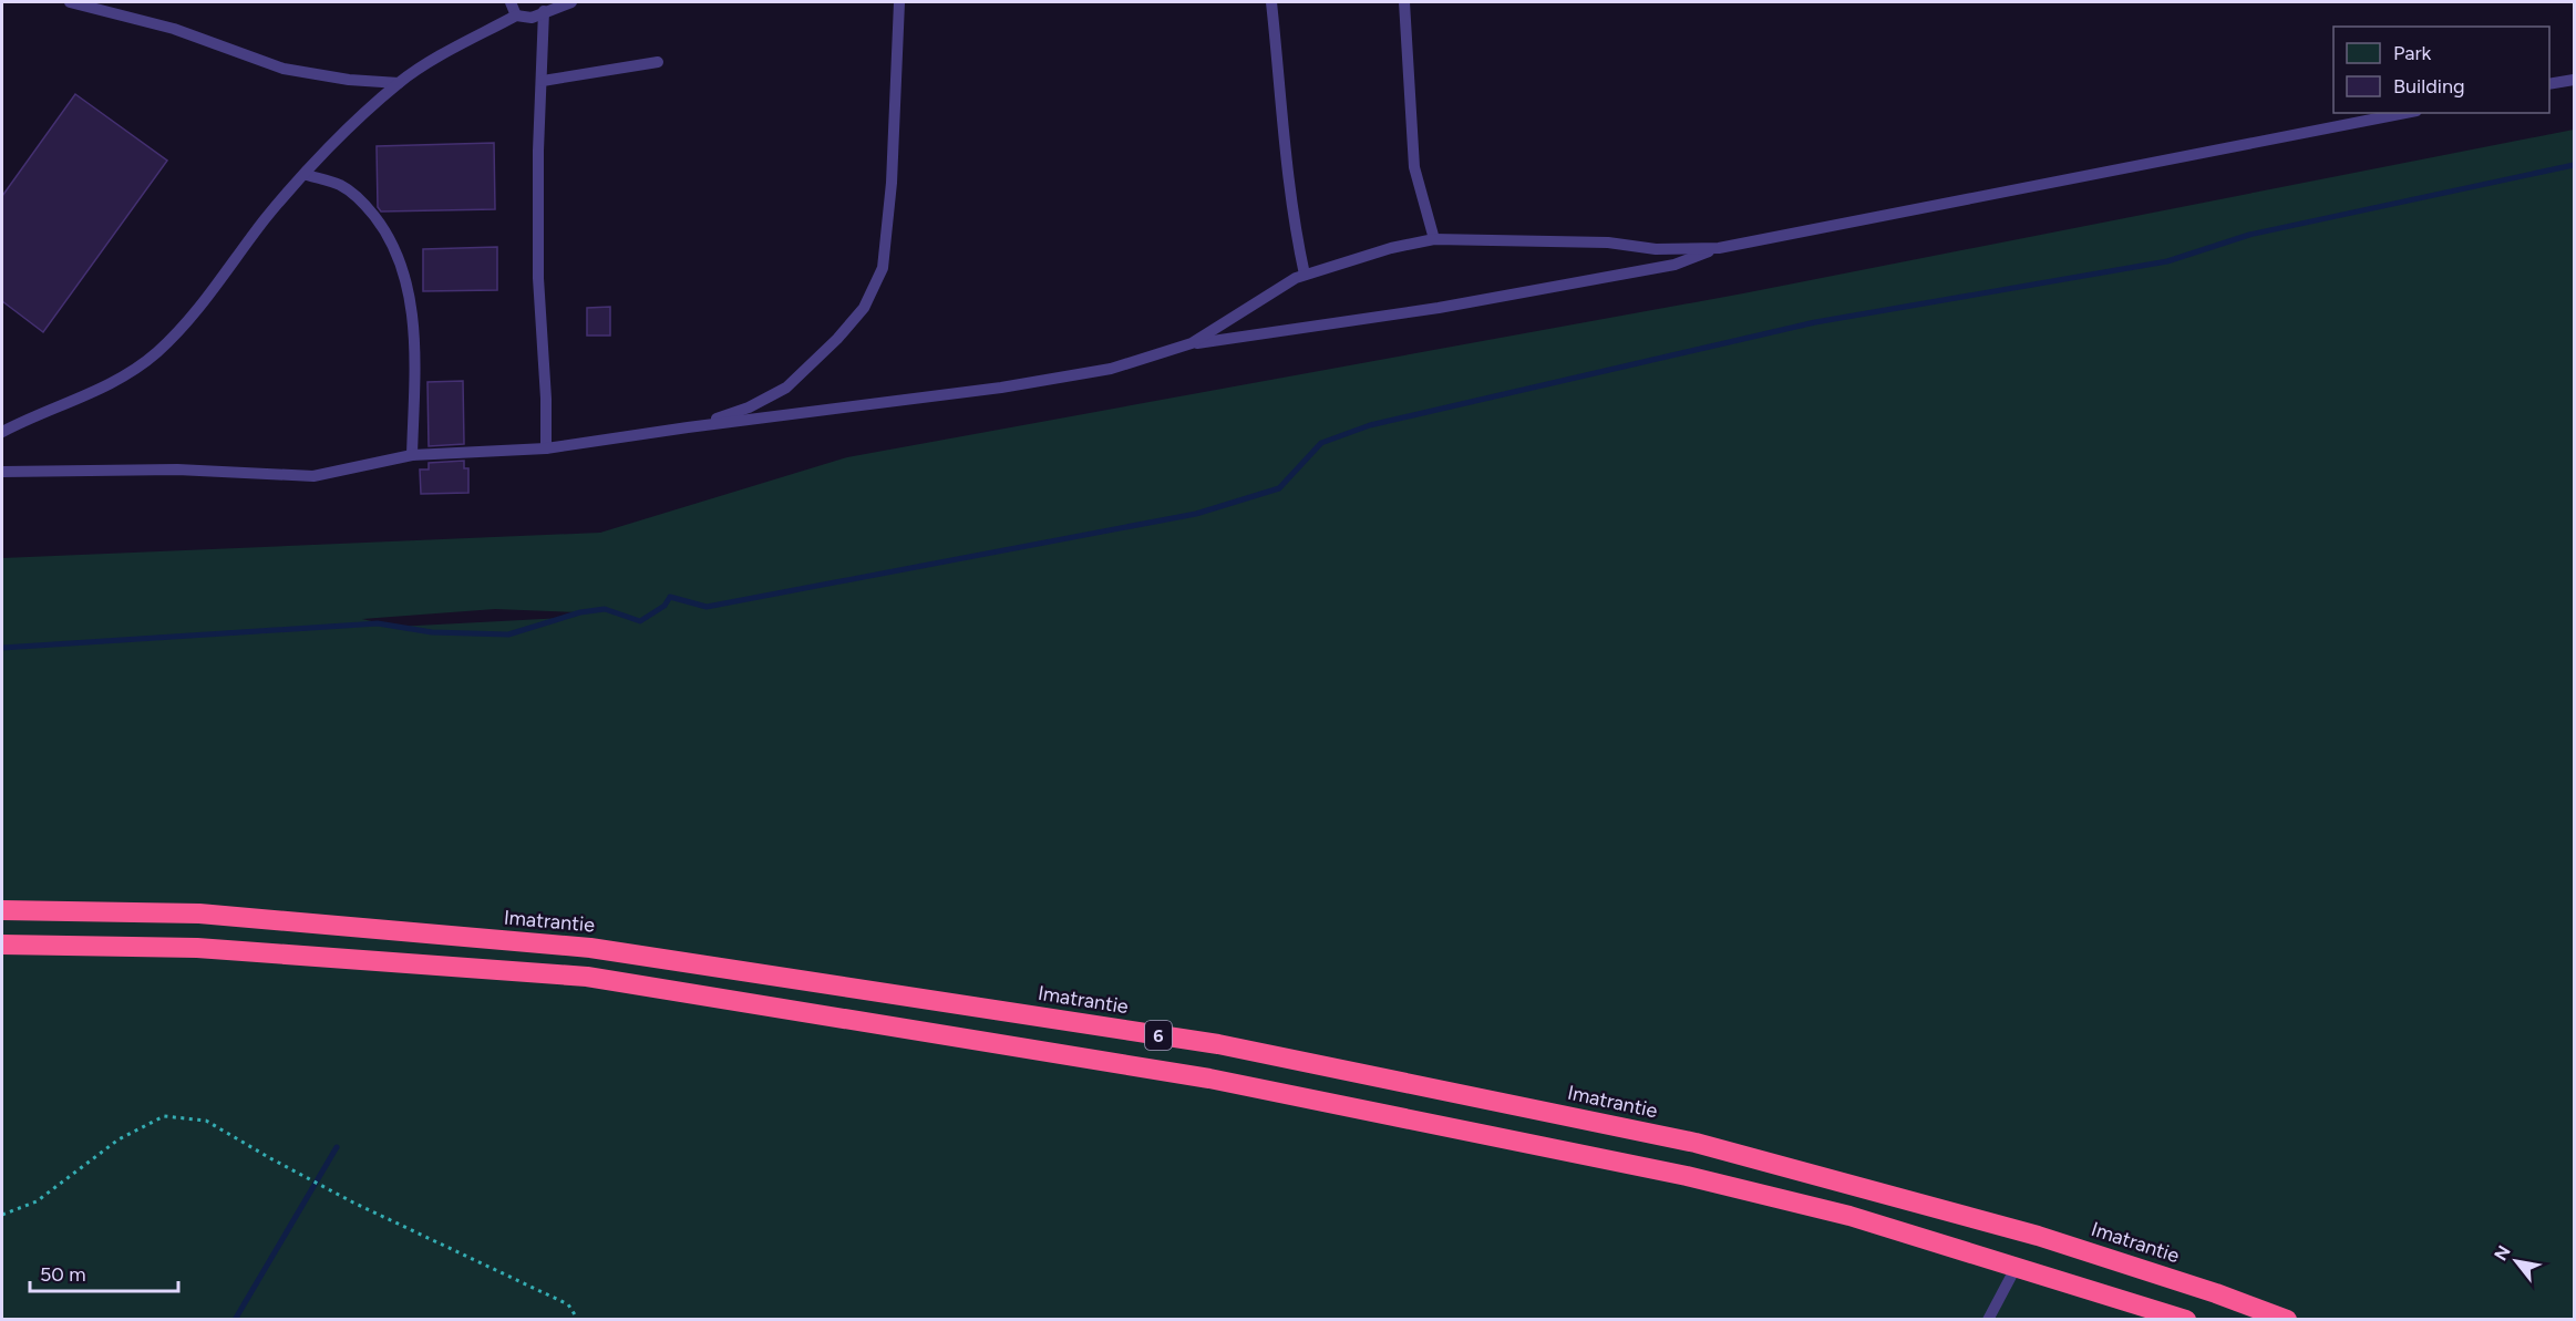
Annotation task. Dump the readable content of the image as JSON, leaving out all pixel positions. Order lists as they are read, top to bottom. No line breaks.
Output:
{"streets":{"highway":["Imatrantie","6"]},"legend":["Park","Building"],"scale_bar":"50 m","north":"top left"}
